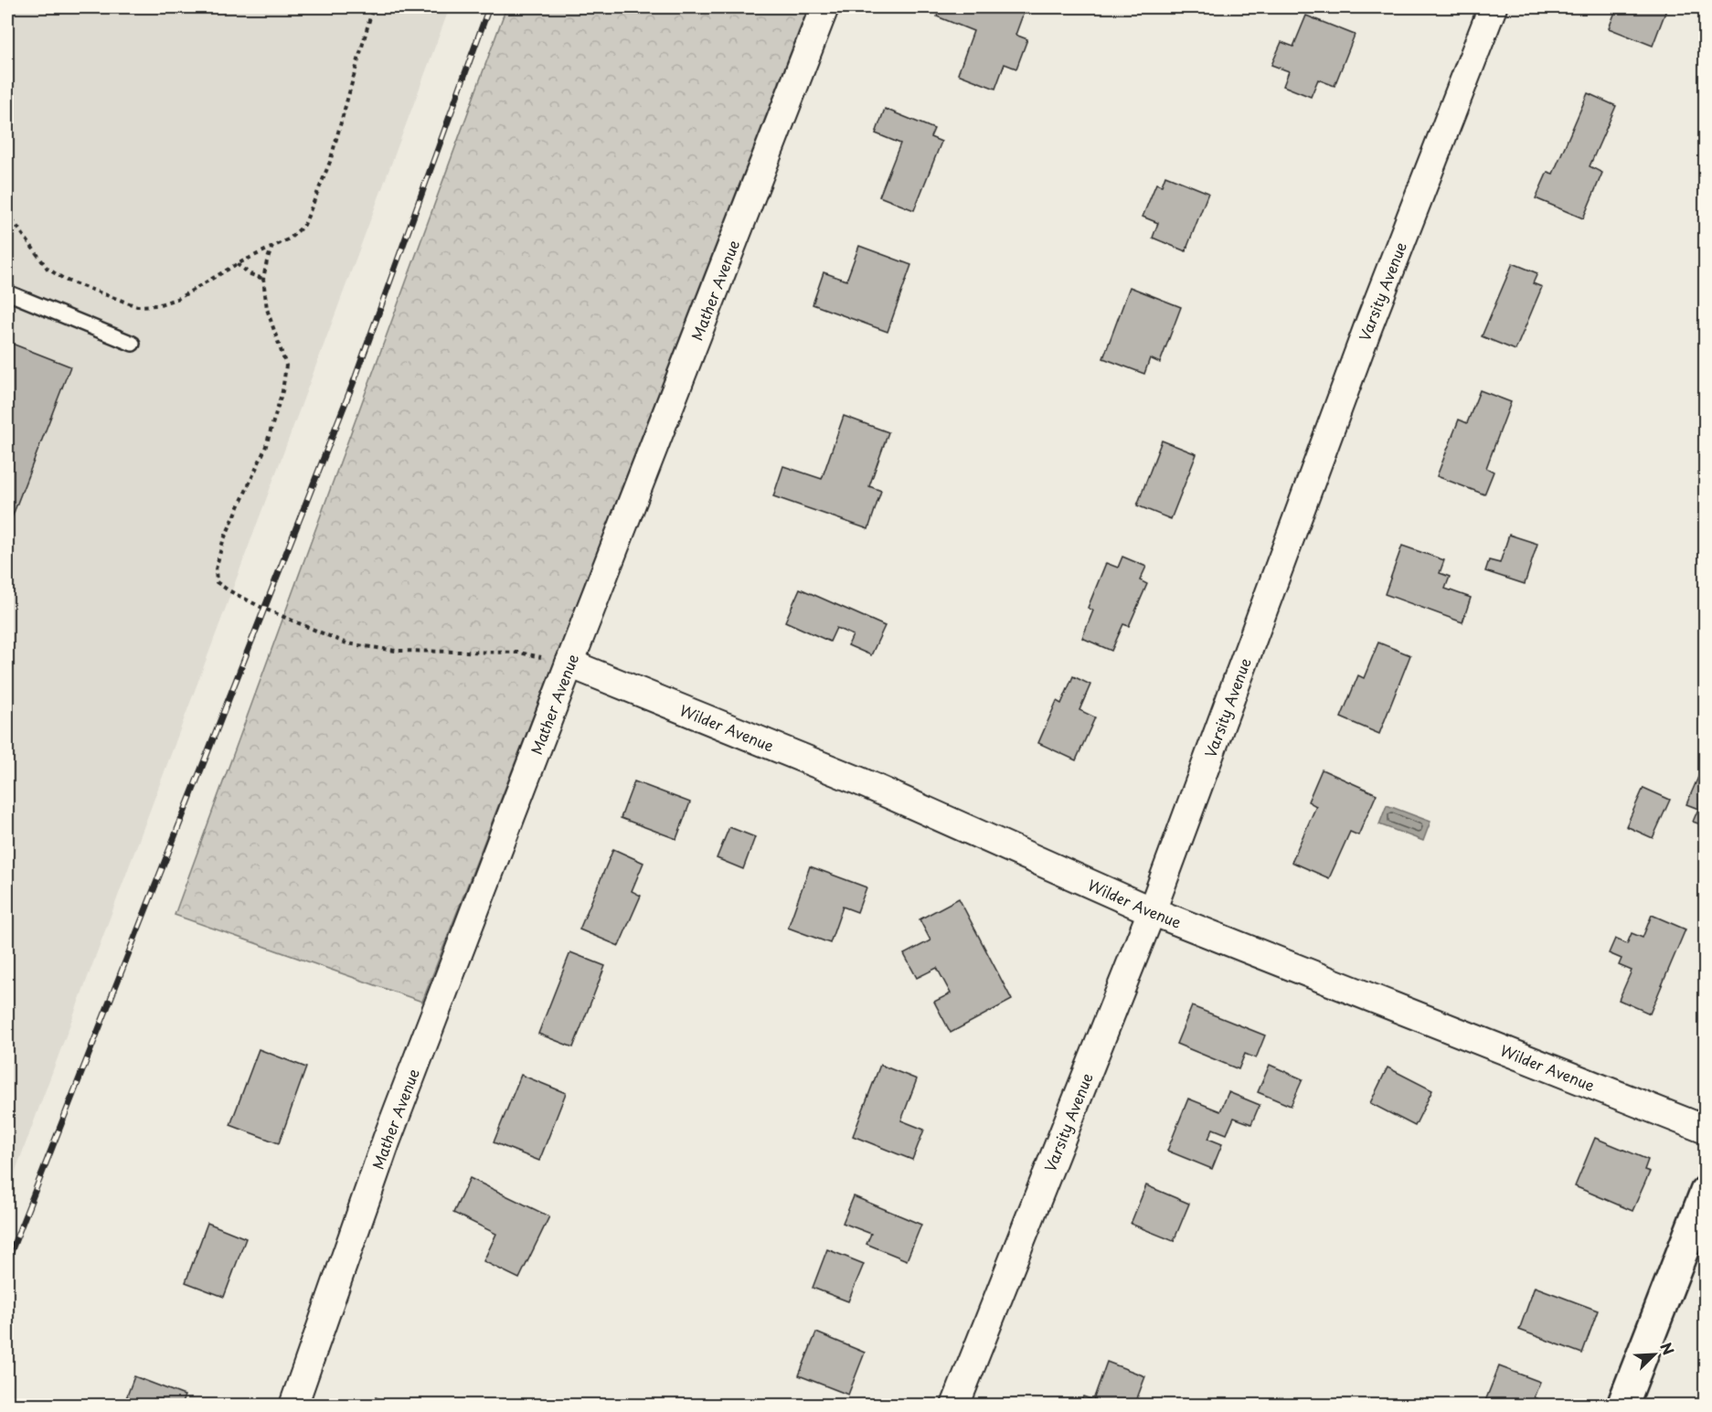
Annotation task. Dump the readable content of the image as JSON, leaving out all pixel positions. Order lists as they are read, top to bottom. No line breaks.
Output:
{"streets":{"street":["Mather Avenue","Varsity Avenue","Wilder Avenue"]},"crossings":[["Mather Avenue","Wilder Avenue"],["Varsity Avenue","Wilder Avenue"]],"north":"top right"}
